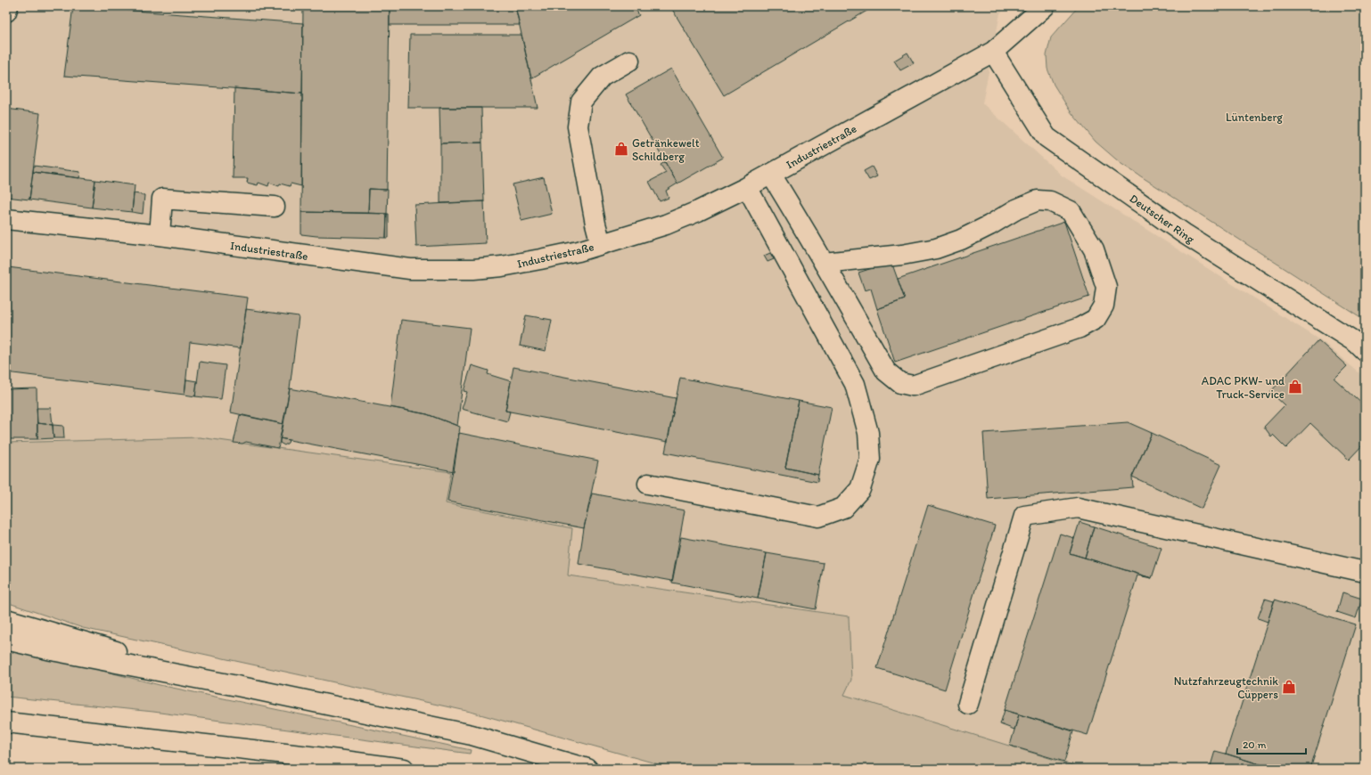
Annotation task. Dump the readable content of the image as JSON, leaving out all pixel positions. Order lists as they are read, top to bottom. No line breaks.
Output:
{"streets":{"main road":["Industriestraße","Deutscher Ring"]},"crossings":[["Industriestraße","Deutscher Ring"]],"parks":["Lüntenberg"],"places":{"shop":["Getränkewelt Schildberg","ADAC PKW- und Truck-Service","Nutzfahrzeugtechnik Cüppers"]},"scale_bar":"20 m"}
